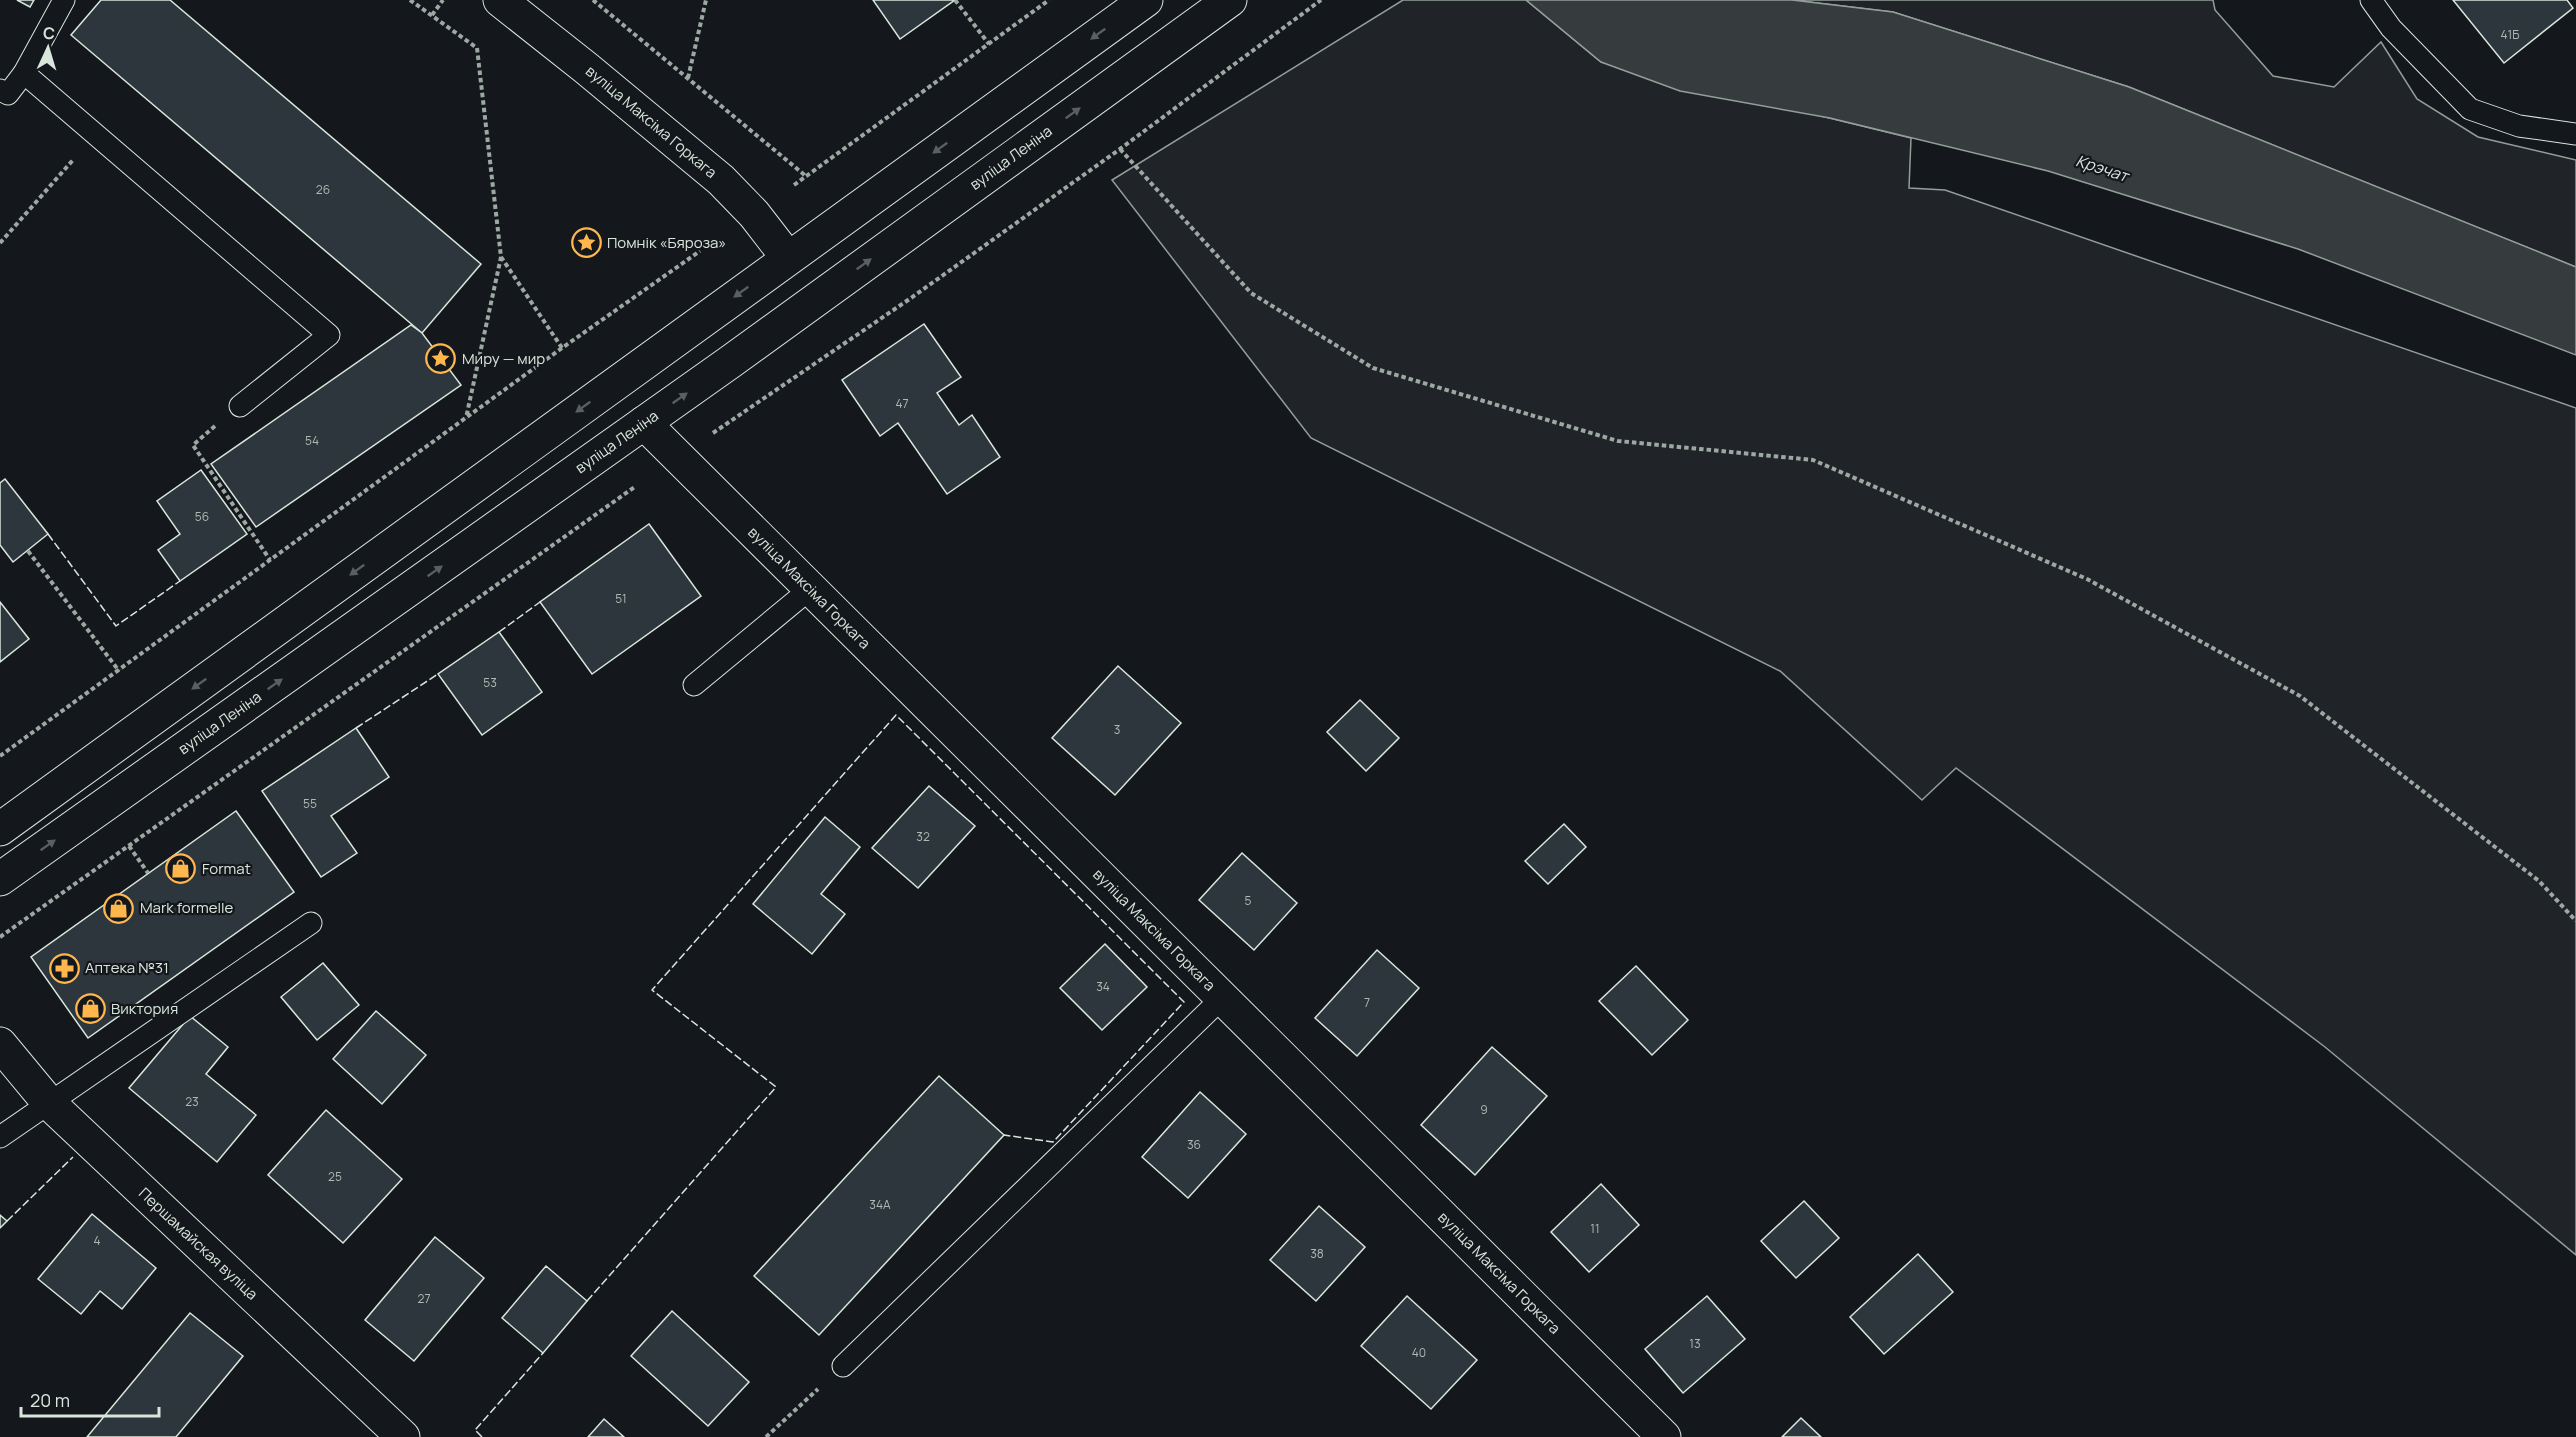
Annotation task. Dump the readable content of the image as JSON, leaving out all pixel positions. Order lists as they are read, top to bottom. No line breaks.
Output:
{"streets":{"main road":["вуліца Максіма Горкага","вуліца Леніна","Першамайская вуліца"]},"crossings":[["вуліца Максіма Горкага","вуліца Леніна"]],"water":["Крэчат"],"places":{"place":["Помнік «Бяроза»","Миру — мир"],"shop":["Format","Mark formelle","Виктория"],"pharmacy":["Аптека №31"]},"house_numbers":["41Б","26","47","54","56","51","53","3","55","32","5","34","7","23","9","36","25","34А","11","4","38","27","13","40"],"scale_bar":"20 m","north":"top"}
